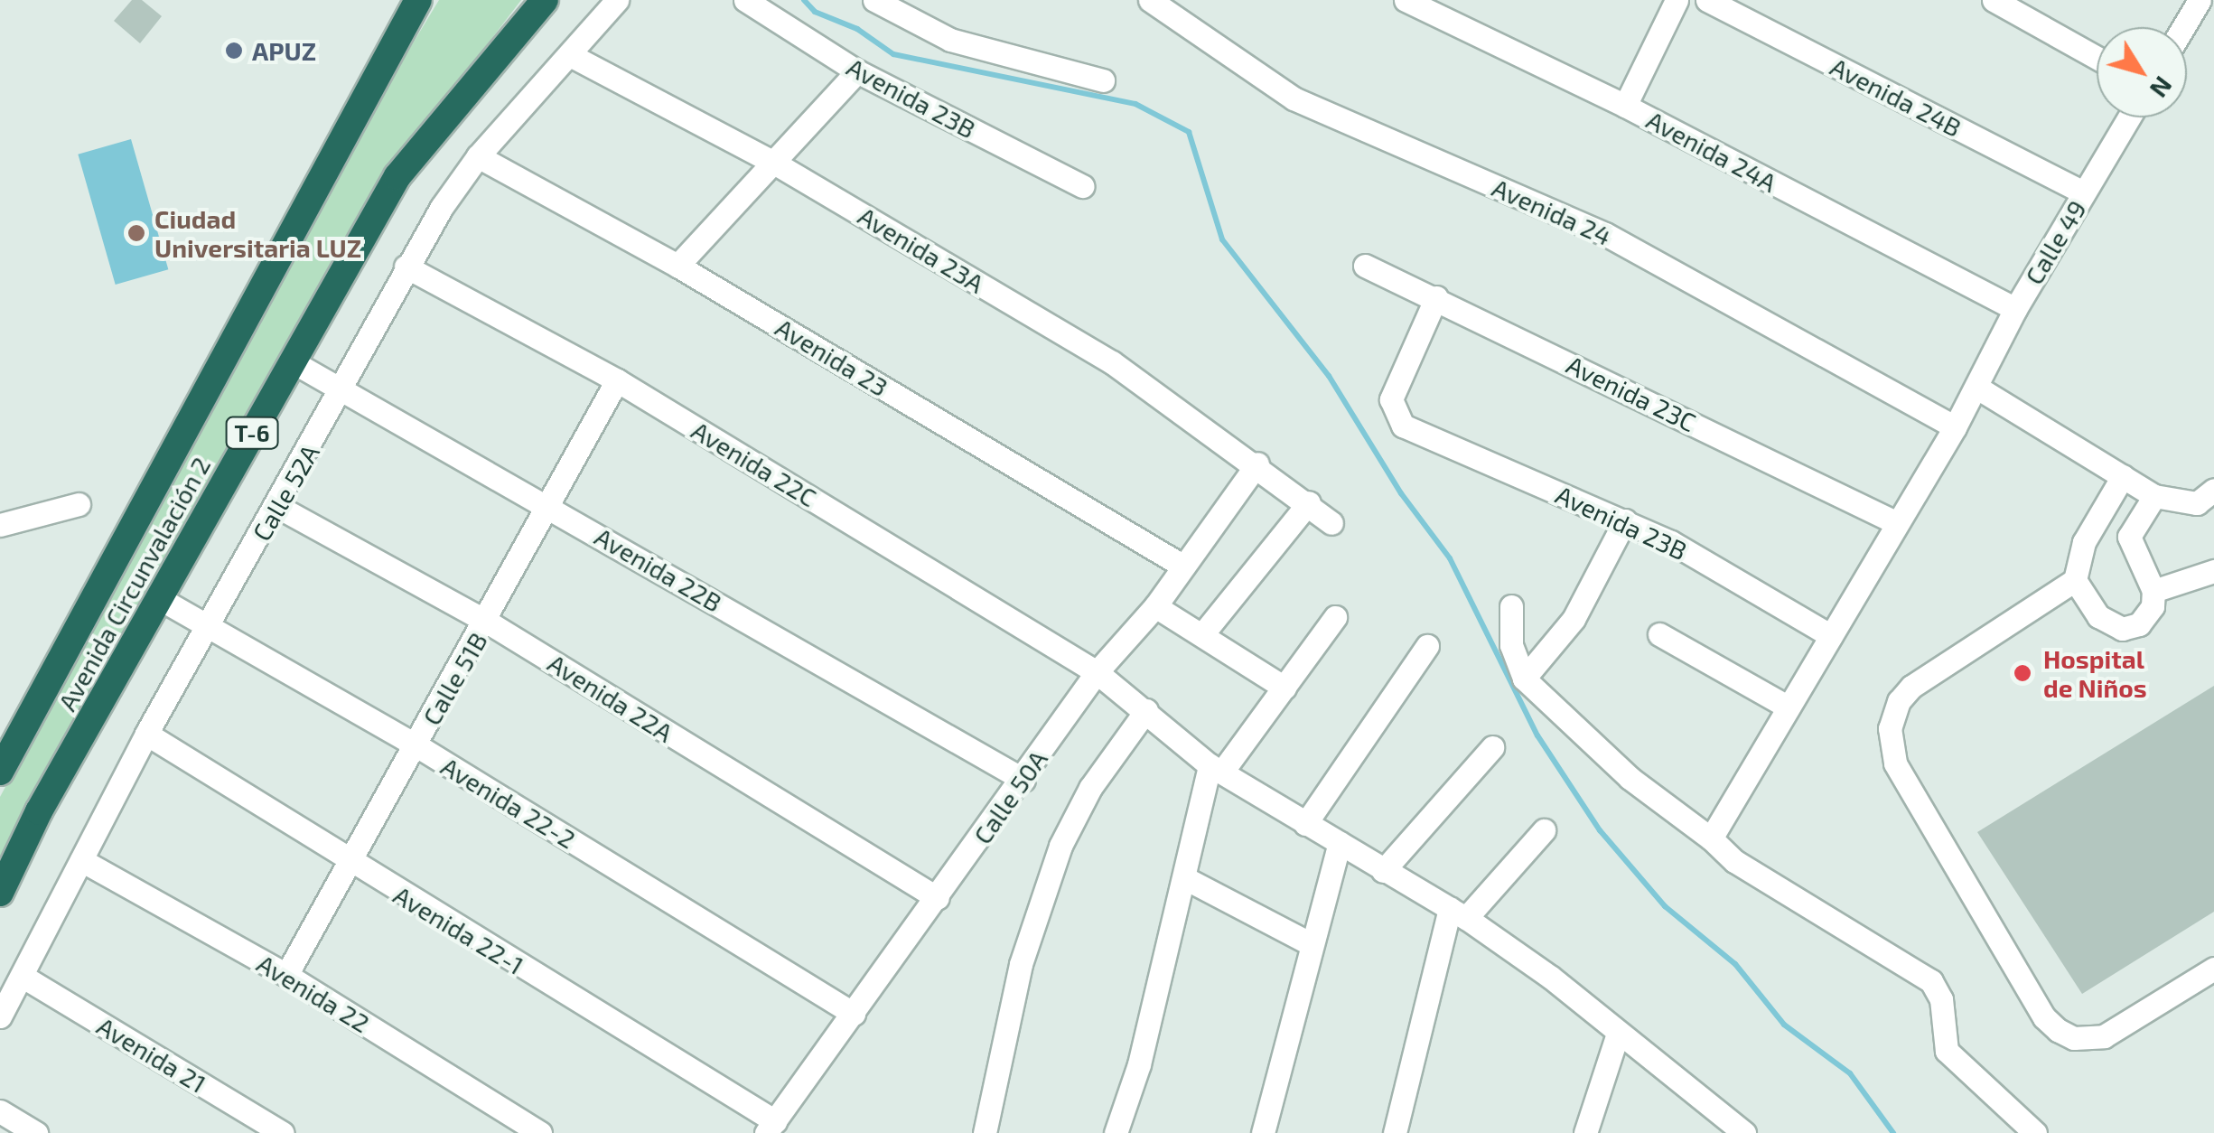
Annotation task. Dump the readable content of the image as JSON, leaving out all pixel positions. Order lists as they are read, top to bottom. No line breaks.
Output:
{"streets":{"highway":["T-6","Avenida Circunvalación 2"],"street":["Avenida 24B","Avenida 23B","Avenida 24A","Avenida 24","Calle 49","Avenida 23A","Avenida 23","Avenida 23C","Avenida 22C","Calle 52A","Avenida 22B","Calle 51B","Avenida 22A","Calle 50A","Avenida 22-2","Avenida 22-1","Avenida 22","Avenida 21"]},"crossings":[["Avenida 24B","Calle 49"],["Avenida 23B","Calle 49"],["Avenida 23B","Avenida 23C"],["Avenida 24A","Calle 49"],["Avenida 24","Calle 49"],["Calle 49","Avenida 23C"],["Avenida 23A","Calle 52A"],["Avenida 23A","Calle 50A"],["Avenida 23","Calle 52A"],["Avenida 23","Calle 50A"],["T-6","Avenida Circunvalación 2"],["Avenida 22C","Calle 52A"],["Avenida 22C","Calle 51B"],["Avenida 22C","Calle 50A"],["Calle 52A","Avenida 22B"],["Calle 52A","Avenida 22A"],["Calle 52A","Avenida 22-2"],["Calle 52A","Avenida 22-1"],["Calle 52A","Avenida 22"],["Calle 52A","Avenida 21"],["Avenida 22B","Avenida Circunvalación 2"],["Avenida 22B","Calle 51B"],["Avenida 22B","Calle 50A"],["Avenida Circunvalación 2","Avenida 22-2"],["Calle 51B","Avenida 22A"],["Calle 51B","Avenida 22-2"],["Calle 51B","Avenida 22-1"],["Calle 51B","Avenida 22"],["Avenida 22A","Calle 50A"],["Calle 50A","Avenida 22-2"],["Calle 50A","Avenida 22-1"]],"places":["APUZ","Ciudad Universitaria LUZ","Hospital de Niños"],"north":"bottom right"}
